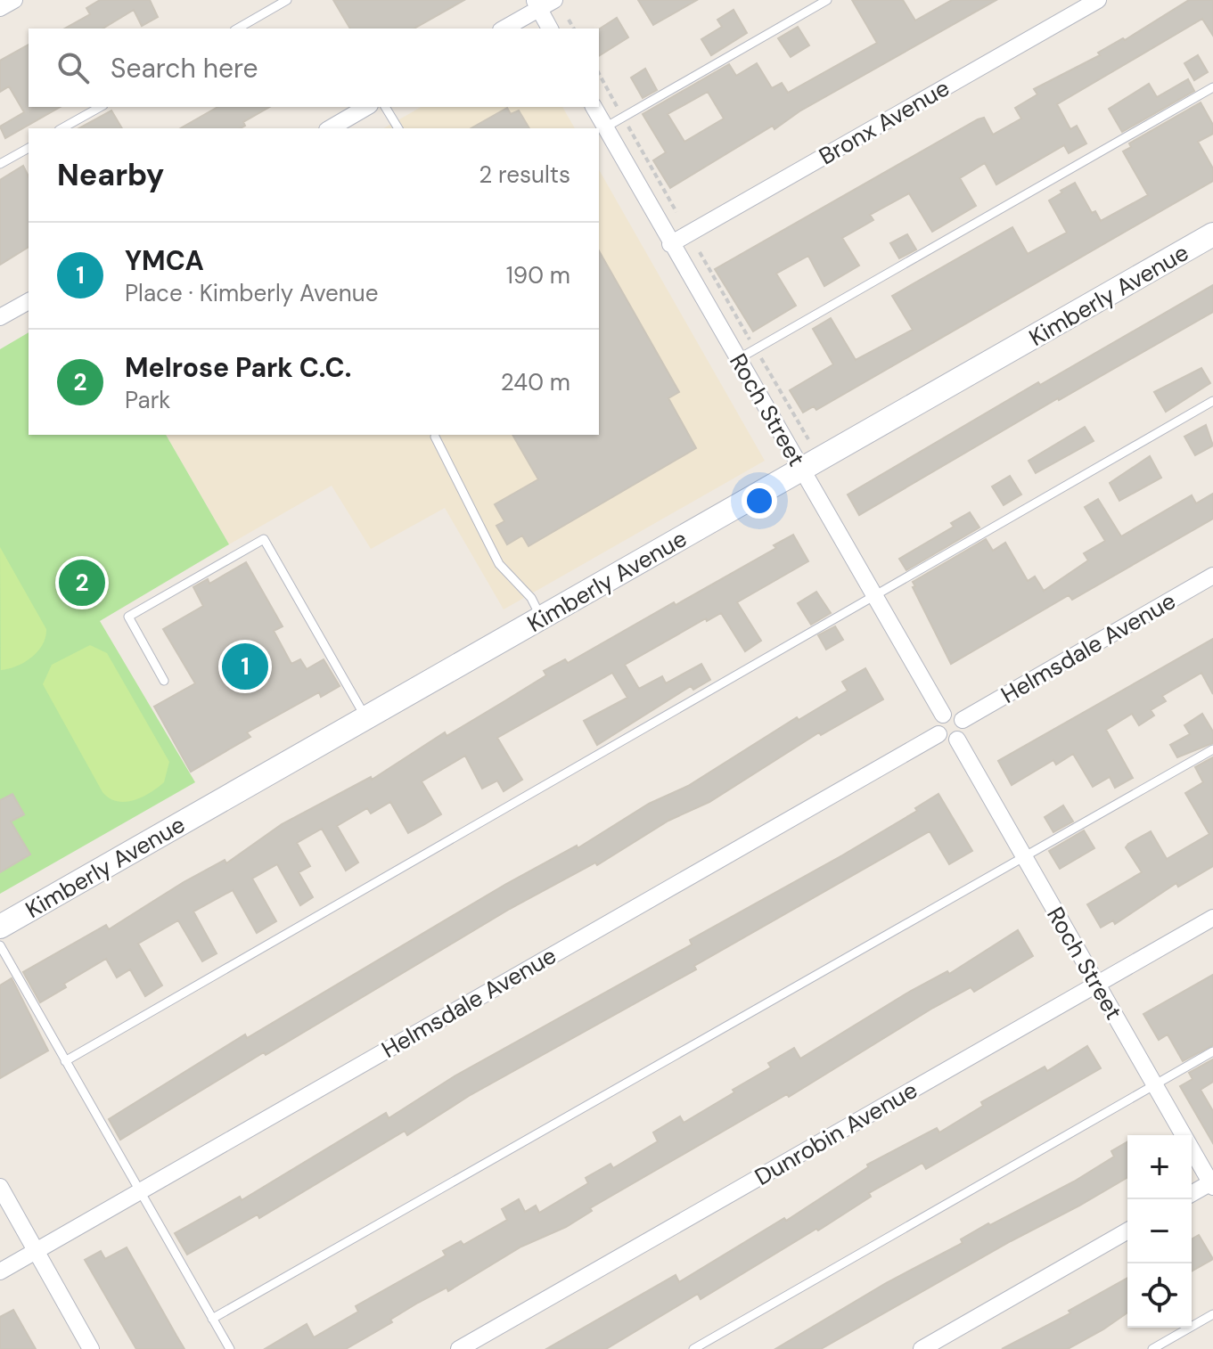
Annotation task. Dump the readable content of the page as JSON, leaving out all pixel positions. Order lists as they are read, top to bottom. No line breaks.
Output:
{"streets":{"street":["Bronx Avenue","Kimberly Avenue","Roch Street","Helmsdale Avenue","Dunrobin Avenue"]},"crossings":[["Bronx Avenue","Roch Street"],["Kimberly Avenue","Roch Street"],["Roch Street","Helmsdale Avenue"],["Roch Street","Dunrobin Avenue"]],"page":{"search":"Search here","heading":["Nearby","2 results"],"list":[{"mark":"1","name":"YMCA","note":"Place · Kimberly Avenue","value":"190 m"},{"mark":"2","name":"Melrose Park C.C.","note":"Park","value":"240 m"}],"pins":["2","1"],"map_buttons":["+","−"]}}
